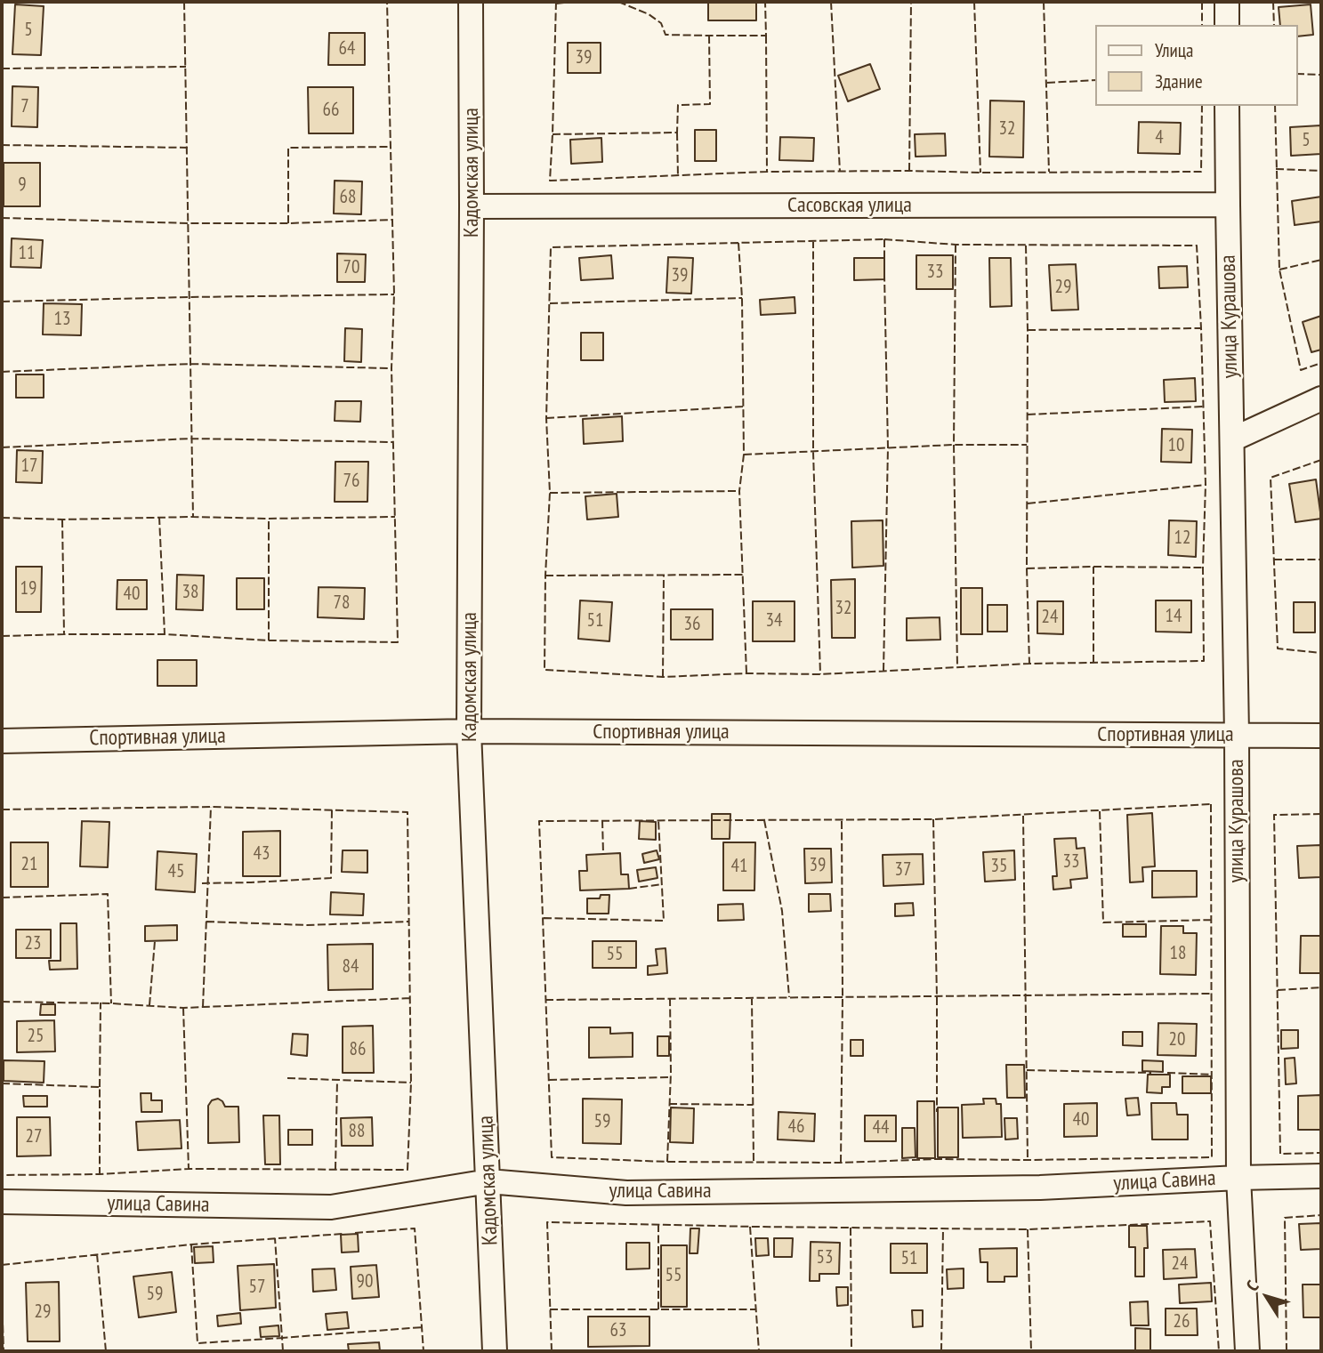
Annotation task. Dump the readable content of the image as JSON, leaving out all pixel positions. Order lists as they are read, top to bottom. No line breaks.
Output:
{"streets":{"street":["Кадомская улица","Сасовская улица","улица Курашова","Спортивная улица","улица Савина"]},"crossings":[["Кадомская улица","Сасовская улица"],["Кадомская улица","Спортивная улица"],["Кадомская улица","улица Савина"],["Сасовская улица","улица Курашова"],["улица Курашова","Спортивная улица"],["улица Курашова","улица Савина"]],"house_numbers":["5","64","39","7","66","32","4","5","9","68","11","70","33","39","29","13","10","17","76","12","19","38","40","78","32","14","24","51","34","36","43","33","21","39","41","35","37","45","23","18","55","84","25","20","86","40","59","46","44","88","27","53","51","24","55","90","57","59","29","26","63"],"legend":["Улица","Здание"],"north":"top left"}
